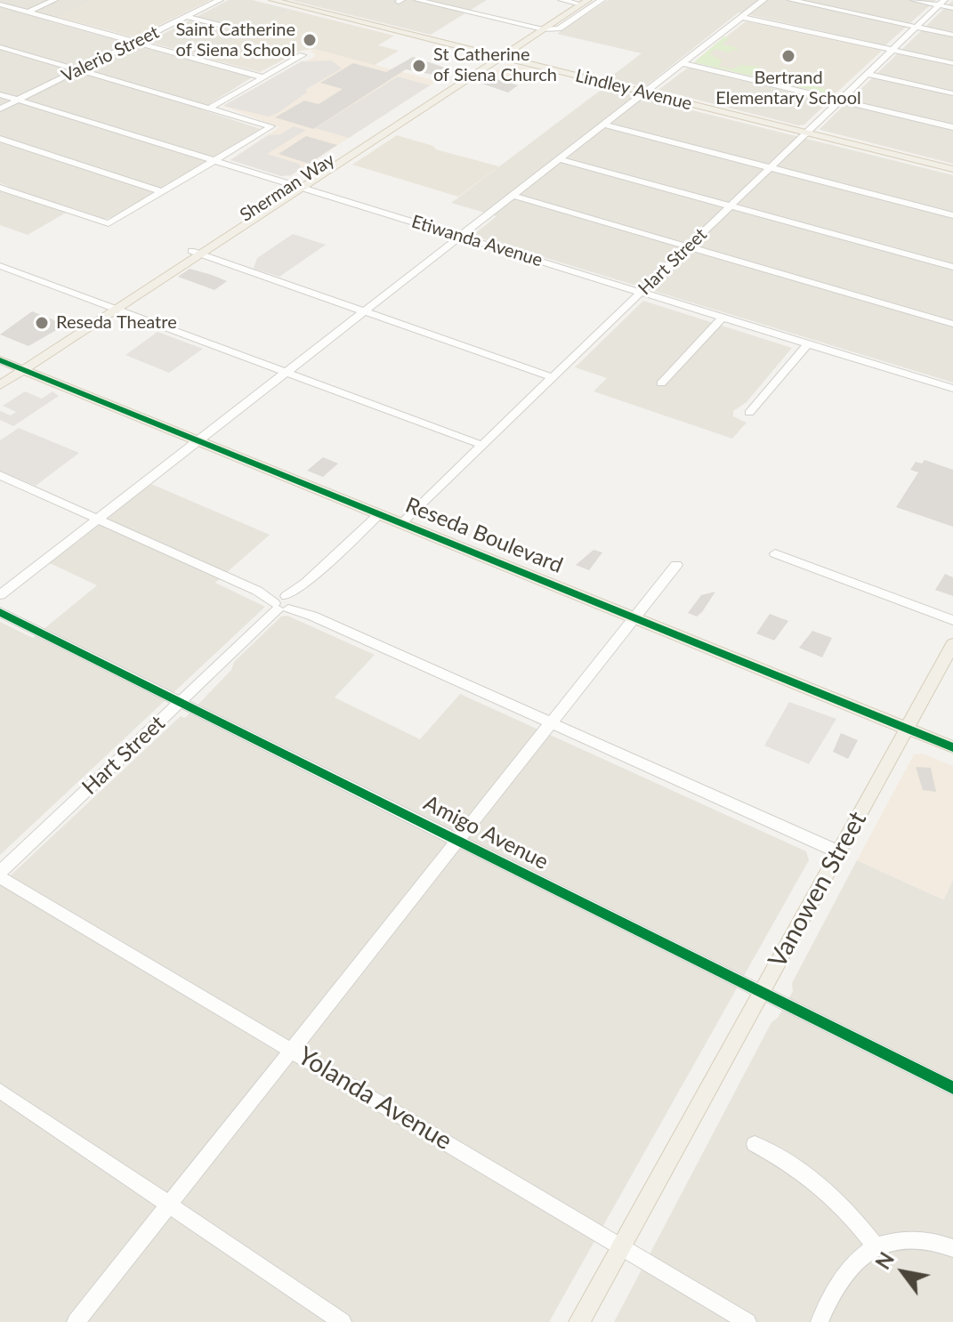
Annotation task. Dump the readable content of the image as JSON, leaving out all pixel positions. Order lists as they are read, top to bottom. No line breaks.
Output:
{"streets":{"main road":["Lindley Avenue","Sherman Way","Reseda Boulevard","Vanowen Street"],"street":["Valerio Street","Etiwanda Avenue","Hart Street","Amigo Avenue","Yolanda Avenue"]},"crossings":[["Valerio Street","Etiwanda Avenue"],["Lindley Avenue","Sherman Way"],["Lindley Avenue","Hart Street"],["Sherman Way","Etiwanda Avenue"],["Sherman Way","Reseda Boulevard"],["Etiwanda Avenue","Hart Street"],["Hart Street","Reseda Boulevard"],["Hart Street","Amigo Avenue"],["Hart Street","Yolanda Avenue"],["Reseda Boulevard","Vanowen Street"],["Amigo Avenue","Vanowen Street"],["Vanowen Street","Yolanda Avenue"]],"places":["Saint Catherine of Siena School","Bertrand Elementary School","St Catherine of Siena Church","Reseda Theatre"],"north":"top left"}
